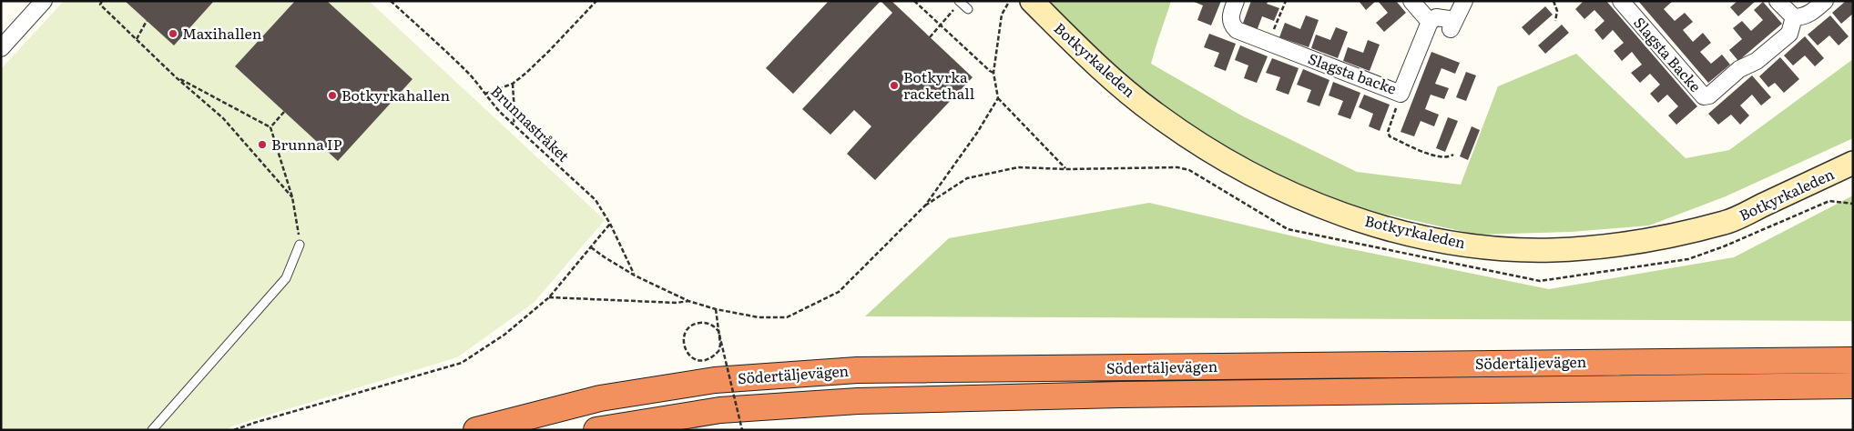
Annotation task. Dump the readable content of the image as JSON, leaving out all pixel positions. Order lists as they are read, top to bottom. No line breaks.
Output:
{"streets":{"highway":["Södertäljevägen"],"main road":["Botkyrkaleden"],"street":["Slagsta Backe","Slagsta backe"],"path":["Brunnastråket"]},"places":["Maxihallen","Botkyrka rackethall","Botkyrkahallen","Brunna IP"]}
